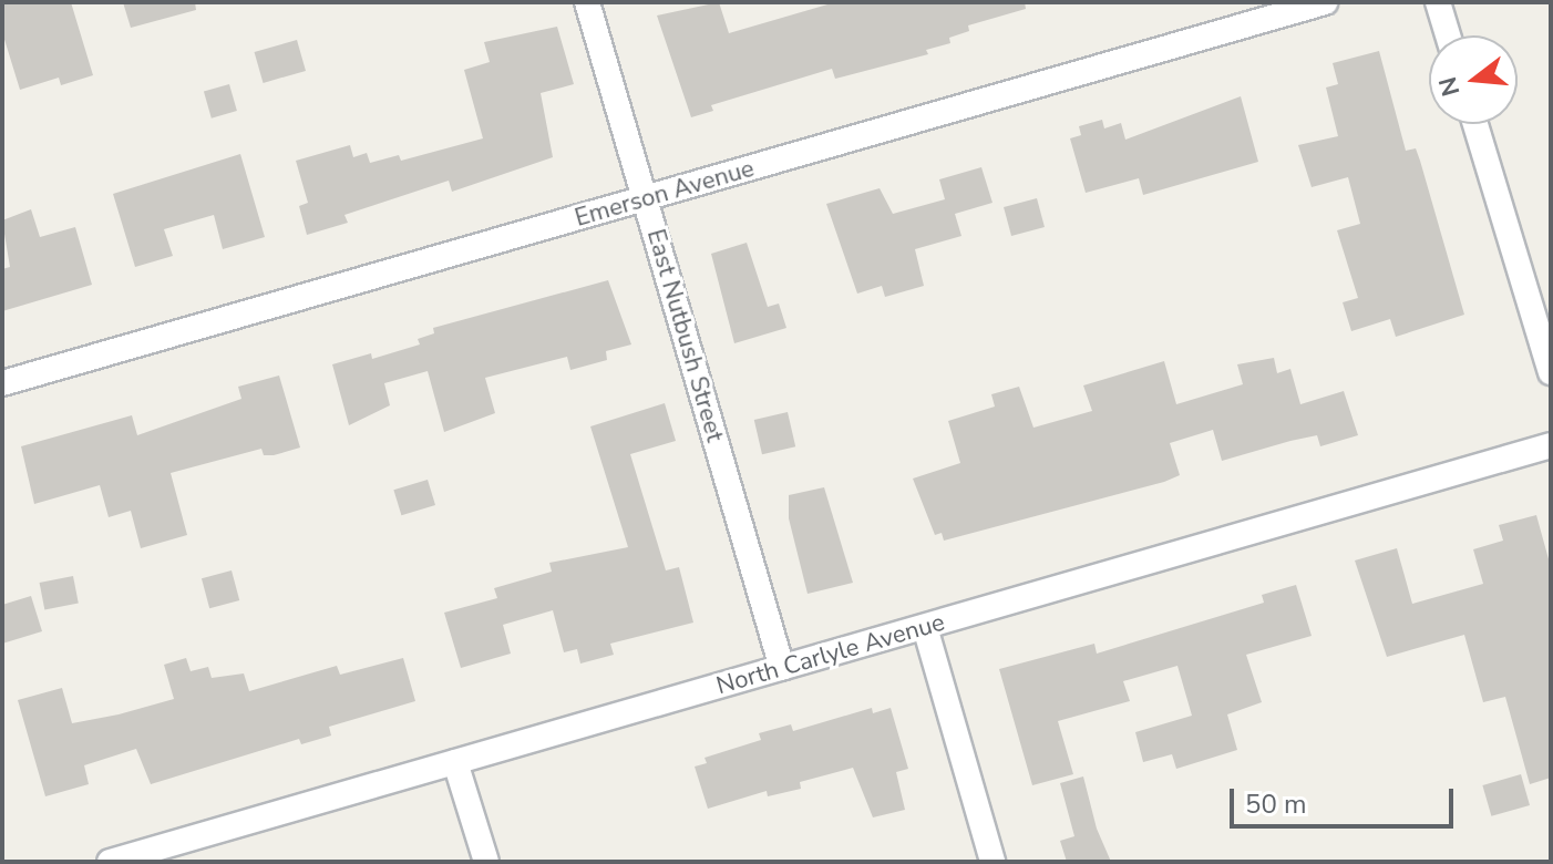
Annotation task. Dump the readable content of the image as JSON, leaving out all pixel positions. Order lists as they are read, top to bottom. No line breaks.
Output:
{"streets":{"street":["Emerson Avenue","East Nutbush Street","North Carlyle Avenue"]},"crossings":[["Emerson Avenue","East Nutbush Street"],["East Nutbush Street","North Carlyle Avenue"]],"scale_bar":"50 m","north":"left"}
